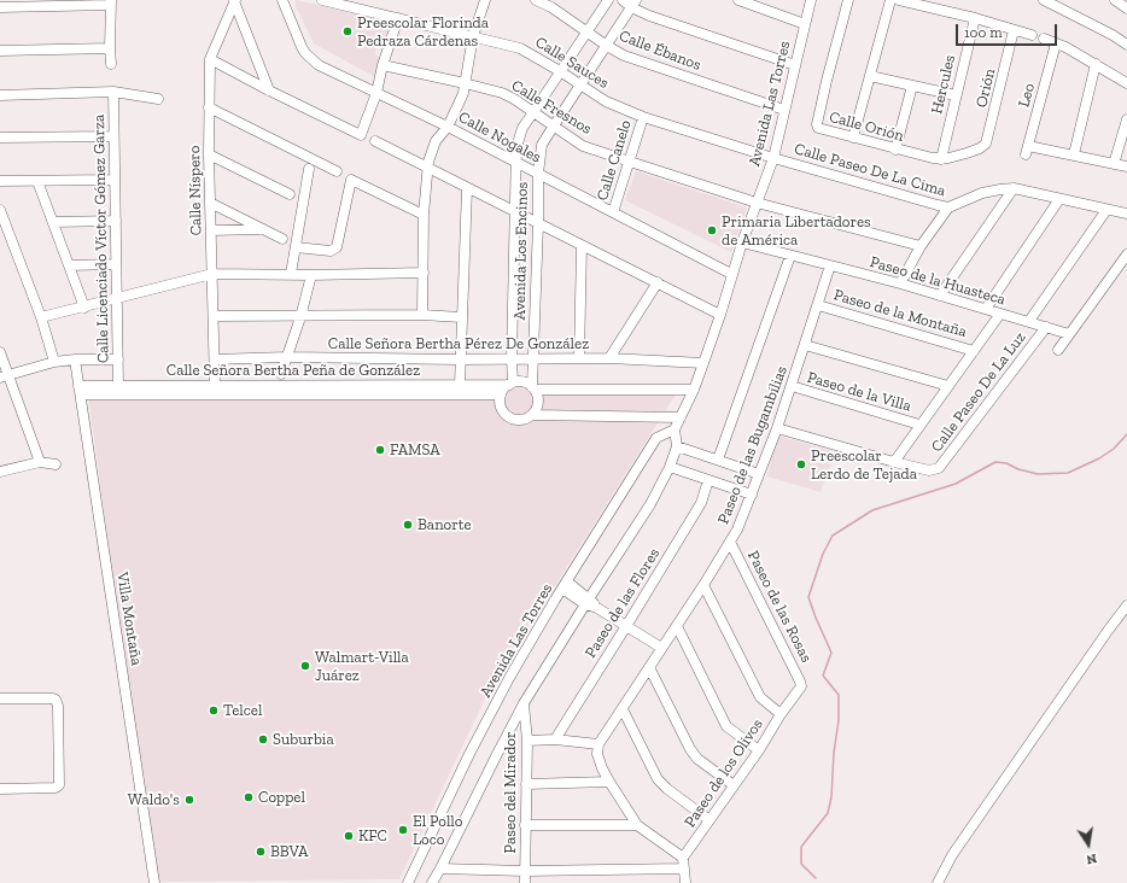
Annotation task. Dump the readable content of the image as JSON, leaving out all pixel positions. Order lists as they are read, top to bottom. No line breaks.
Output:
{"streets":{"street":["Calle Ébanos","Calle Sauces","Hercules","Orión","Leo","Avenida Las Torres","Calle Fresnos","Calle Orión","Calle Nogales","Calle Canelo","Calle Paseo De La Cima","Calle Níspero","Calle Licenciado Víctor Gómez Garza","Avenida Los Encinos","Paseo de la Huasteca","Paseo de la Montaña","Calle Señora Bertha Pérez De González","Calle Señora Bertha Peña de González","Paseo de la Villa","Calle Paseo De La Luz","Paseo de las Bugambilias","Paseo de las Flores","Paseo de las Rosas","Villa Montaña","Paseo de los Olivos","Paseo del Mirador"]},"crossings":[["Calle Ébanos","Avenida Las Torres"],["Calle Ébanos","Avenida Los Encinos"],["Calle Sauces","Avenida Las Torres"],["Calle Sauces","Calle Canelo"],["Calle Sauces","Calle Paseo De La Cima"],["Calle Sauces","Avenida Los Encinos"],["Hercules","Calle Orión"],["Orión","Calle Orión"],["Avenida Las Torres","Calle Fresnos"],["Avenida Las Torres","Calle Nogales"],["Avenida Las Torres","Calle Paseo De La Cima"],["Avenida Las Torres","Paseo de la Huasteca"],["Avenida Las Torres","Calle Señora Bertha Pérez De González"],["Calle Fresnos","Calle Canelo"],["Calle Fresnos","Avenida Los Encinos"],["Calle Nogales","Calle Canelo"],["Calle Nogales","Avenida Los Encinos"],["Calle Níspero","Calle Señora Bertha Pérez De González"],["Calle Níspero","Calle Señora Bertha Peña de González"],["Calle Licenciado Víctor Gómez Garza","Calle Señora Bertha Peña de González"],["Avenida Los Encinos","Calle Señora Bertha Pérez De González"],["Avenida Los Encinos","Calle Señora Bertha Peña de González"],["Paseo de la Huasteca","Calle Paseo De La Luz"],["Paseo de la Huasteca","Paseo de las Bugambilias"],["Paseo de la Montaña","Paseo de las Bugambilias"],["Calle Señora Bertha Peña de González","Villa Montaña"],["Paseo de la Villa","Paseo de las Bugambilias"],["Paseo de las Bugambilias","Paseo de las Rosas"],["Paseo de las Rosas","Paseo de los Olivos"]],"places":["Preescolar Florinda Pedraza Cárdenas","Primaria Libertadores de América","FAMSA","Preescolar Lerdo de Tejada","Banorte","Walmart-Villa Juárez","Telcel","Suburbia","Coppel","Waldo's","El Pollo Loco","KFC","BBVA"],"scale_bar":"100 m","north":"bottom"}
